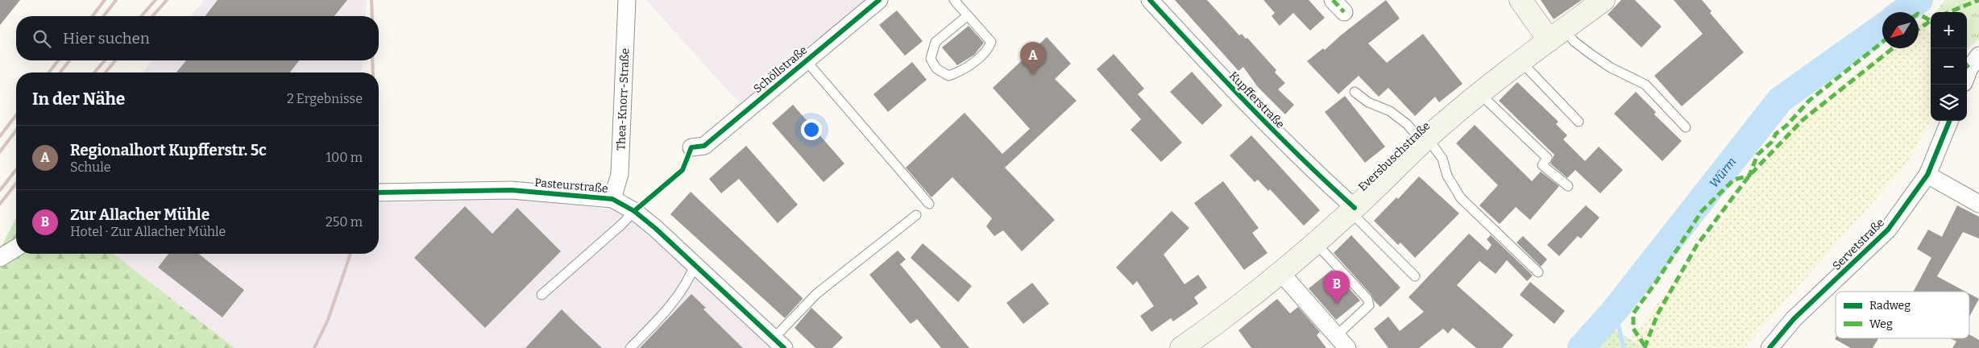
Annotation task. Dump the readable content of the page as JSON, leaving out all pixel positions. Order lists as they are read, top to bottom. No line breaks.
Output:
{"streets":{"main road":["Eversbuschstraße"],"street":["Schöllstraße","Thea-Knorr-Straße","Kupfferstraße","Pasteurstraße","Servetstraße"]},"crossings":[["Thea-Knorr-Straße","Pasteurstraße"],["Kupfferstraße","Eversbuschstraße"]],"water":["Würm"],"legend":["Radweg","Weg"],"north":"bottom left","page":{"map_buttons":["+","−"],"search":"Hier suchen","pins":["A","B"],"heading":["In der Nähe","2 Ergebnisse"],"list":[{"mark":"A","name":"Regionalhort Kupfferstr. 5c","note":"Schule","value":"100 m"},{"mark":"B","name":"Zur Allacher Mühle","note":"Hotel · Zur Allacher Mühle","value":"250 m"}]}}
